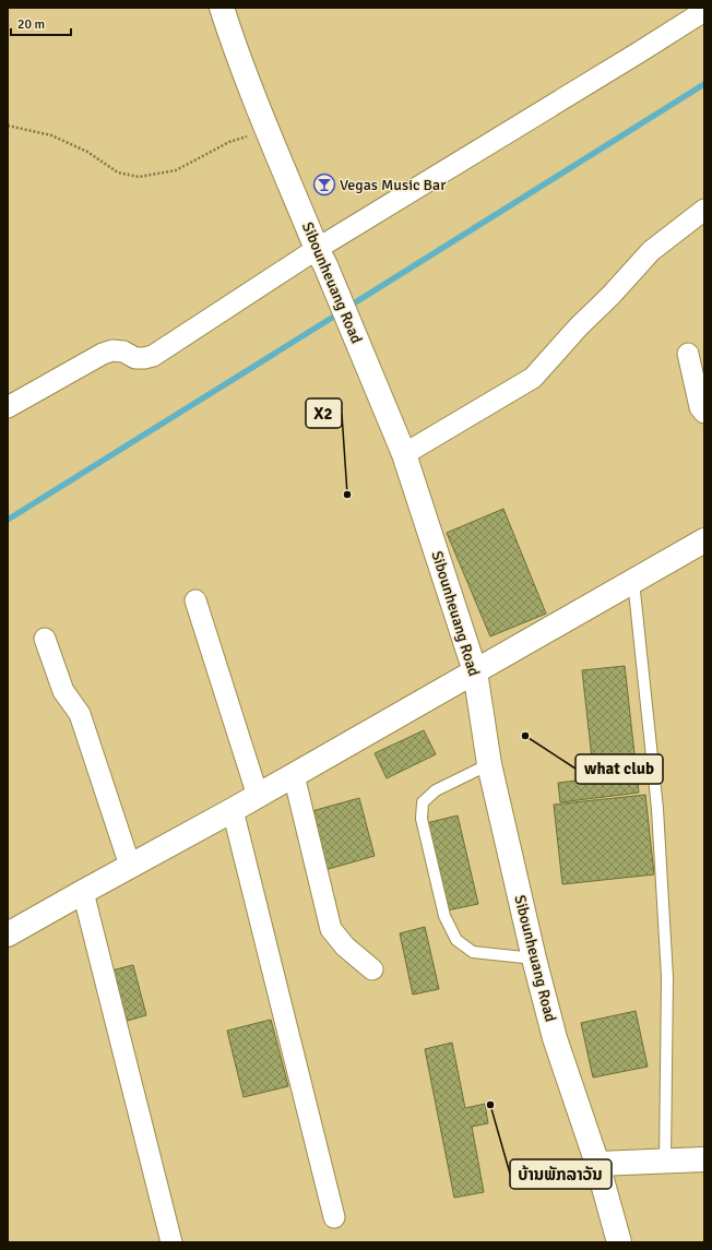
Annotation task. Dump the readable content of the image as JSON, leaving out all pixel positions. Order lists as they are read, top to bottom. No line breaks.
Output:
{"streets":{"street":["Sibounheuang Road"]},"places":{"bar":["Vegas Music Bar"],"other":["X2","what club","ບ້ານພັກລາວັນ"]},"scale_bar":"20 m"}
